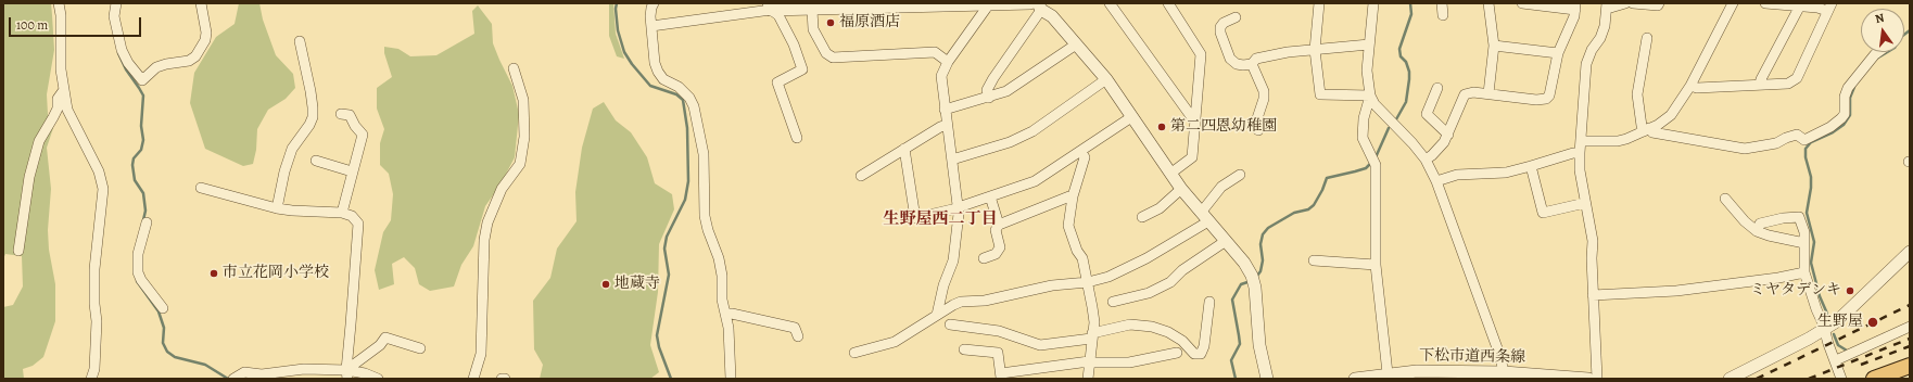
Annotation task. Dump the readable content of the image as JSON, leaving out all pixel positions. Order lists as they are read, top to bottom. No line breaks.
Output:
{"streets":{"street":["下松市道西条線"]},"districts":["生野屋西二丁目"],"places":["福原酒店","第二四恩幼稚園","市立花岡小学校","地蔵寺","ミヤタデンキ","生野屋"],"scale_bar":"100 m","north":"top"}
